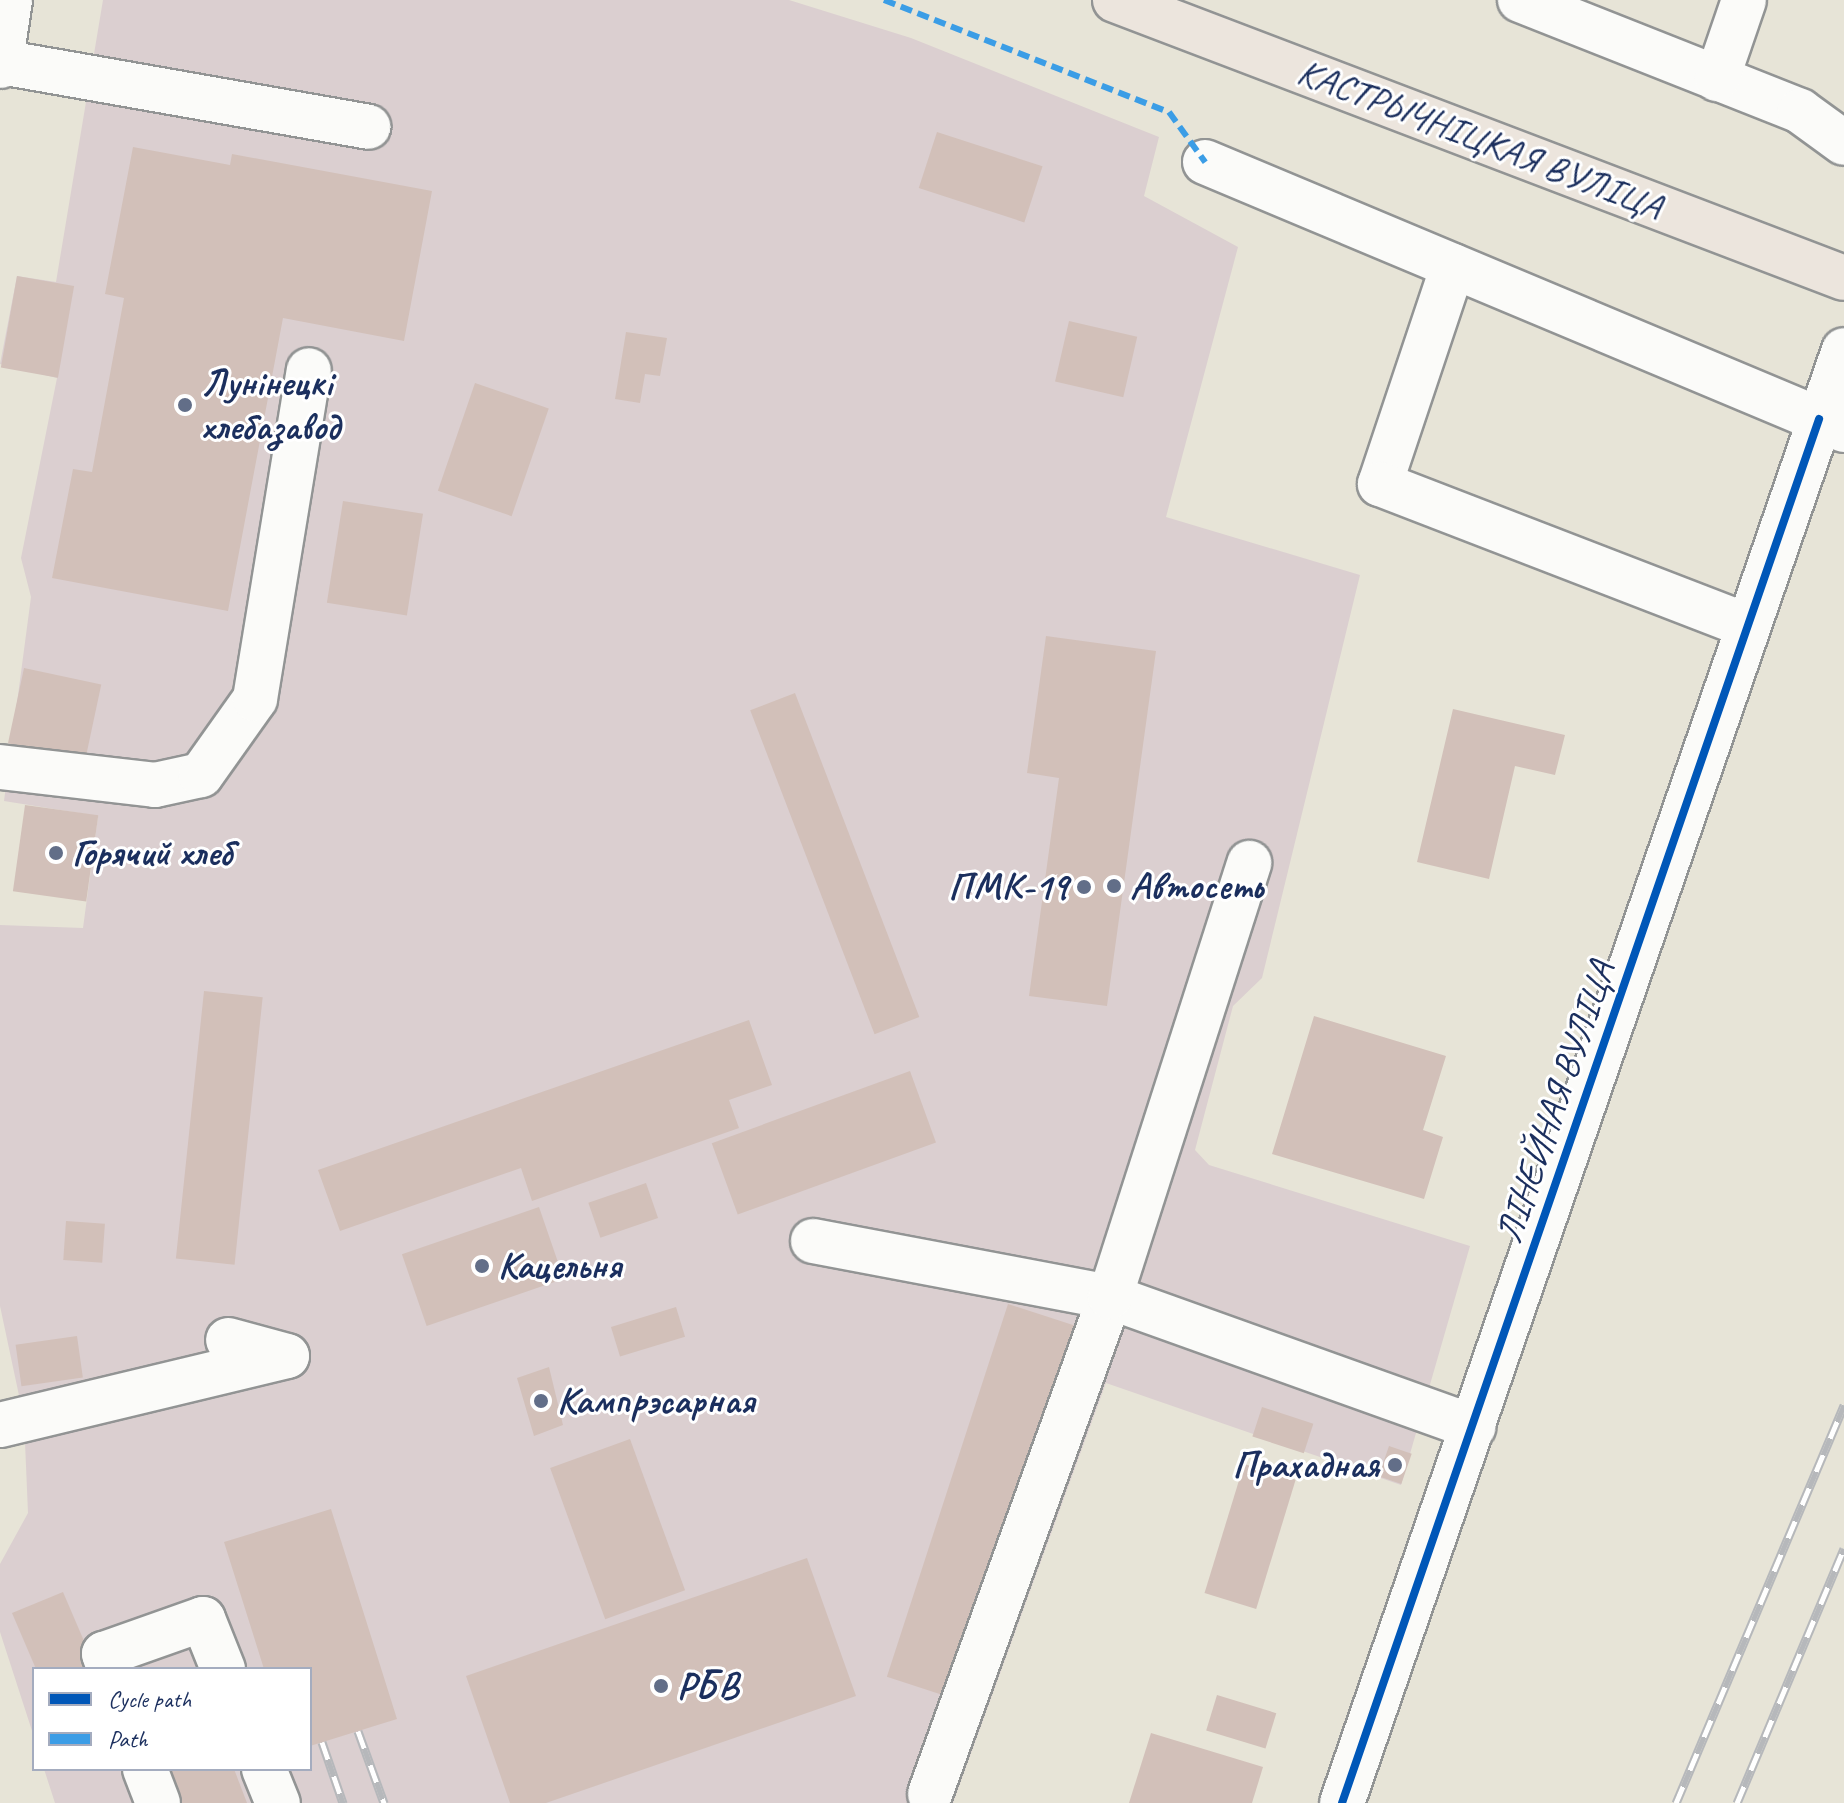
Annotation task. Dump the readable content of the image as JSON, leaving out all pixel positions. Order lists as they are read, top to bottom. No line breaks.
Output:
{"streets":{"main road":["КАСТРЫЧНІЦКАЯ ВУЛІЦА"],"street":["ЛІНЕЙНАЯ ВУЛІЦА"]},"places":["Лунінецкі хлебазавод","Горячий хлеб","Автосеть","ПМК-19","Кацельня","Кампрэсарная","Прахадная","РБВ"],"legend":["Cycle path","Path"]}
